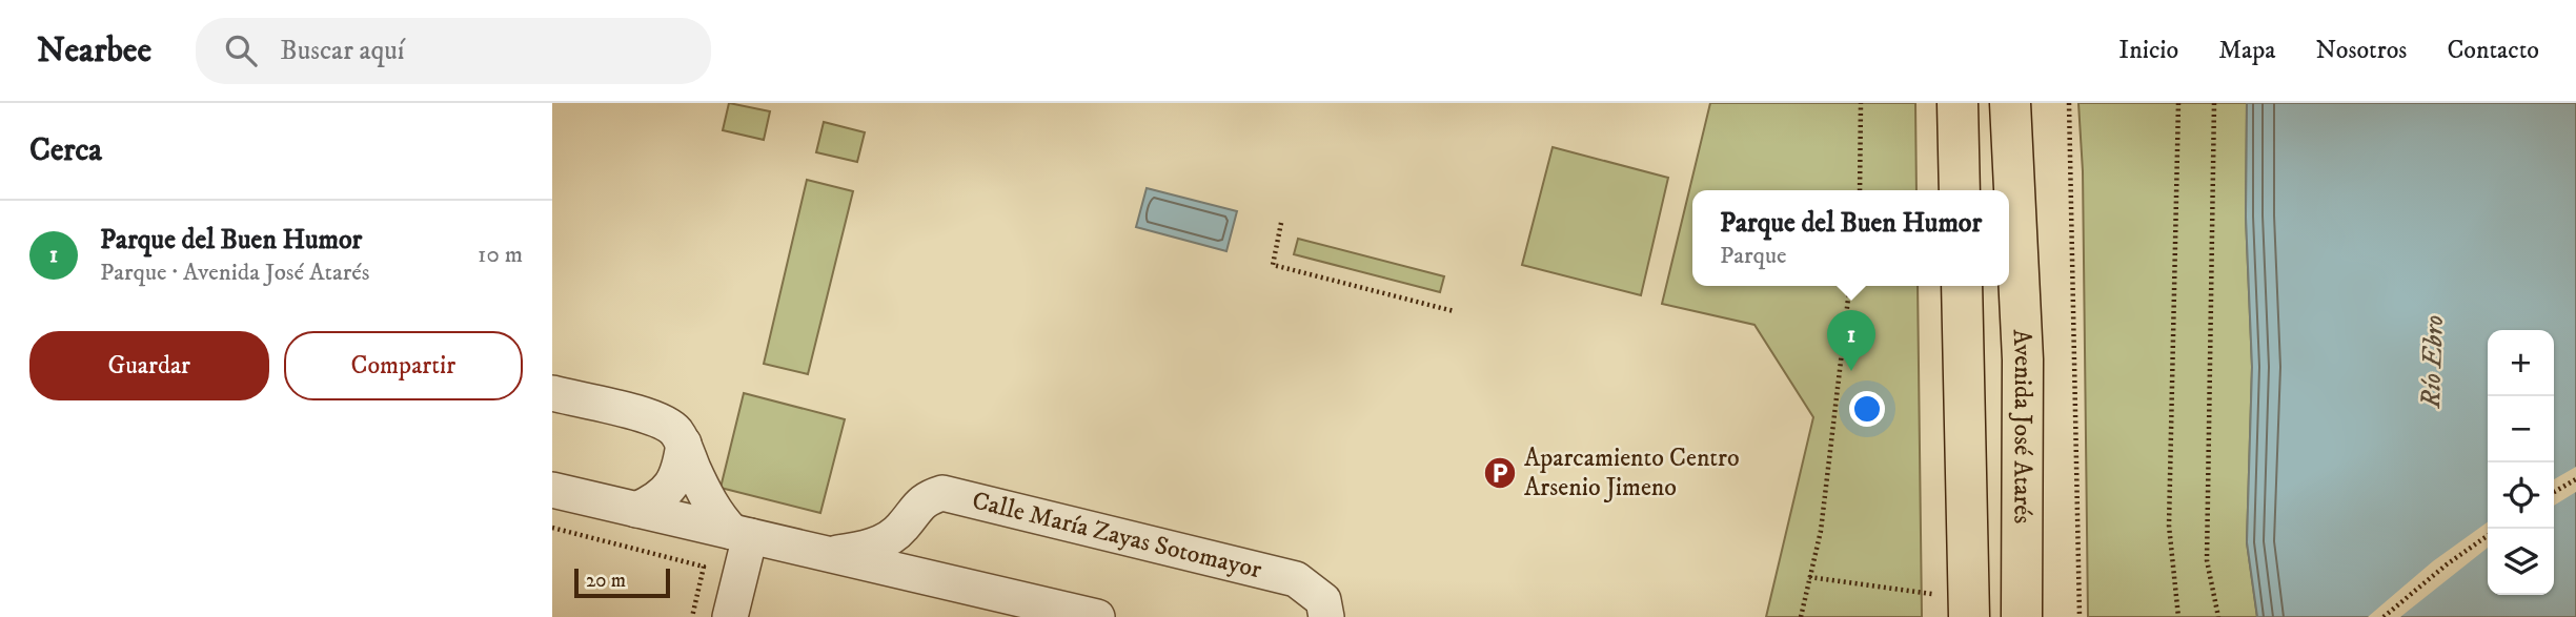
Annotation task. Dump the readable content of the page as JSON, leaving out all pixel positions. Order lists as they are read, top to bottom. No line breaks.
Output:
{"streets":{"main road":["Avenida José Atarés"],"lane":["Calle María Zayas Sotomayor"]},"water":["Río Ebro"],"places":{"parking":["Aparcamiento Centro Arsenio Jimeno"]},"scale_bar":"20 m","page":{"header":"Nearbee","search":"Buscar aquí","nav":["Inicio","Mapa","Nosotros","Contacto"],"heading":"Cerca","popup":["Parque del Buen Humor","Parque"],"list":[{"mark":"1","name":"Parque del Buen Humor","note":"Parque · Avenida José Atarés","value":"10 m"}],"buttons":["Guardar","Compartir"],"pins":"1","map_buttons":["+","−"],"scale":"20 m"}}
